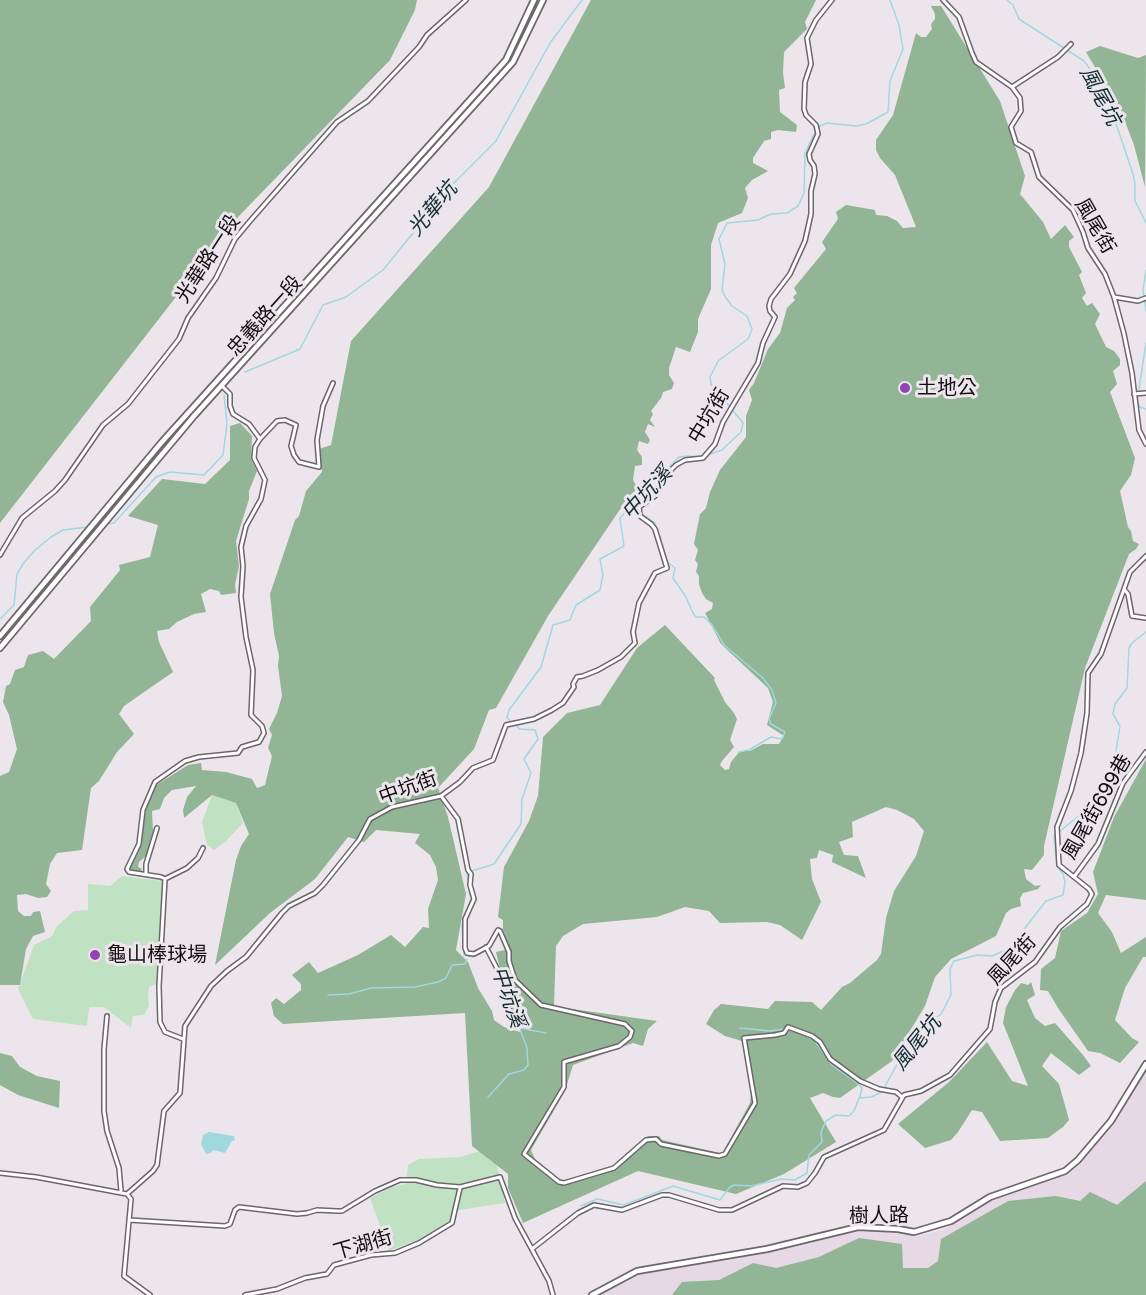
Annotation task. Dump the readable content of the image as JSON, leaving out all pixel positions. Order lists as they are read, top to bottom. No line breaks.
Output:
{"streets":{"main road":["忠義路一段","樹人路"],"street":["風尾街","光華路一段","中坑街","風尾街699巷","下湖街"]},"crossings":[["風尾街","風尾街699巷"]],"water":["風尾坑","光華坑","中坑溪"],"places":["土地公","龜山棒球場"]}
